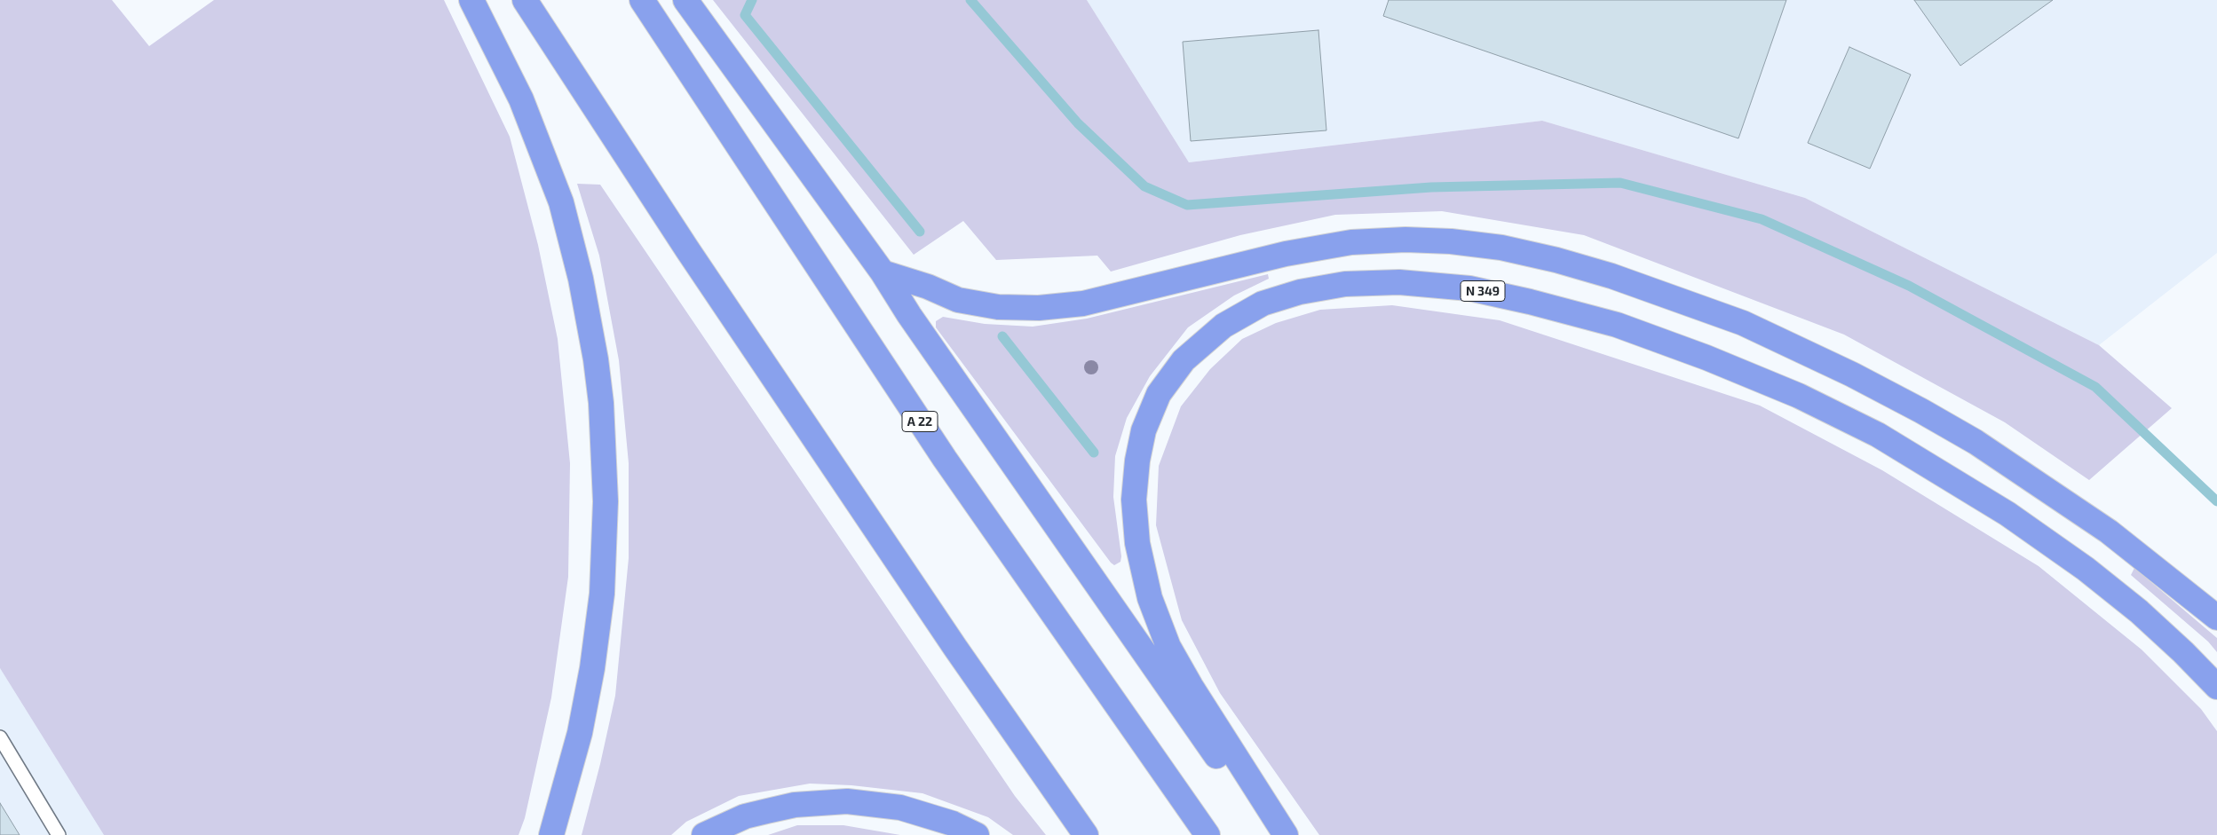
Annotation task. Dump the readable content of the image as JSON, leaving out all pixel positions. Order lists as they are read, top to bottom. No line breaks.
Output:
{"streets":{"highway":["N 349","A 22"]}}
